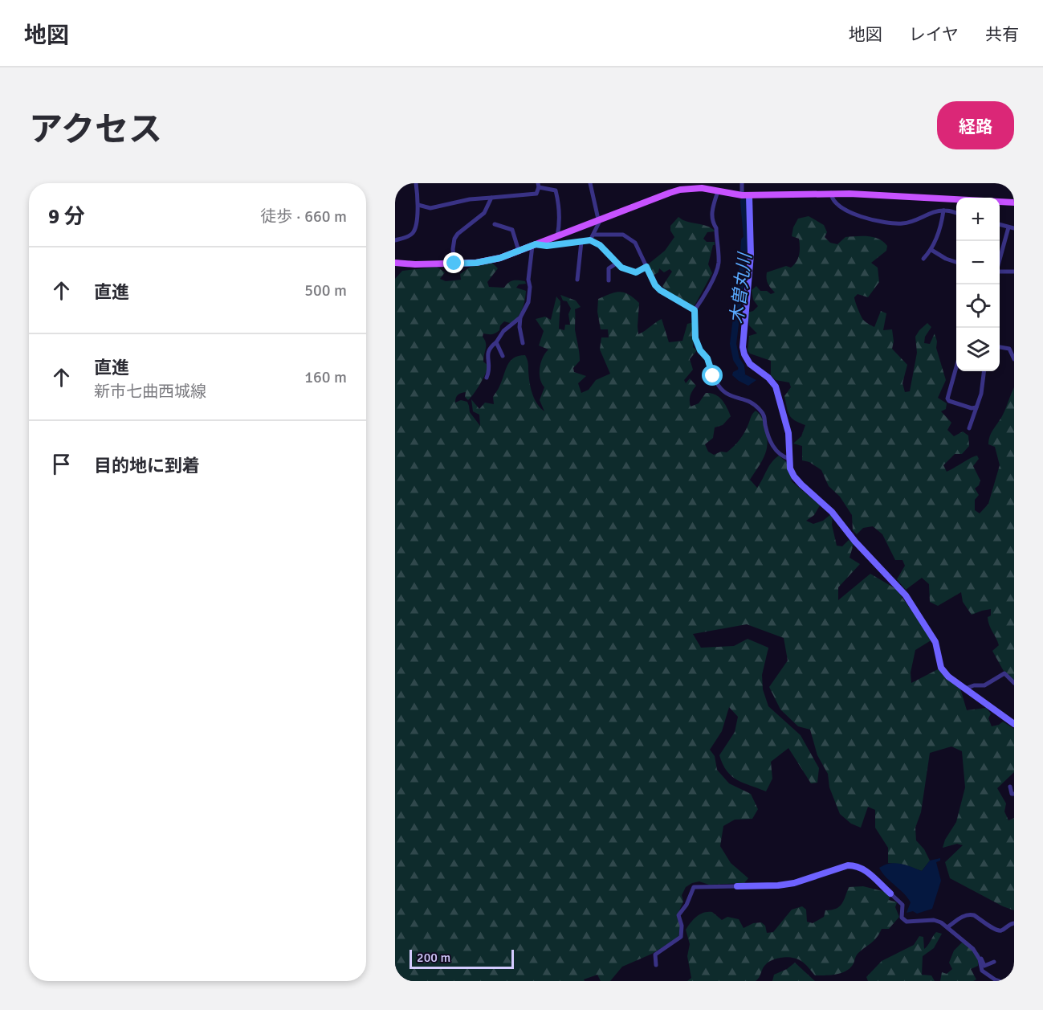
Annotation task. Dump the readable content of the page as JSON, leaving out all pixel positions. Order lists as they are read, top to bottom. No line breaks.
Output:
{"water":["木曽丸川"],"scale_bar":"200 m","page":{"header":"地図","nav":["地図","レイヤ","共有"],"title":"アクセス","buttons":"経路","heading":["9 分","徒歩 · 660 m"],"map_buttons":["+","−"],"list":[["直進","500 m"],["直進","新市七曲西城線","160 m"],"目的地に到着"],"scale":"200 m"}}
